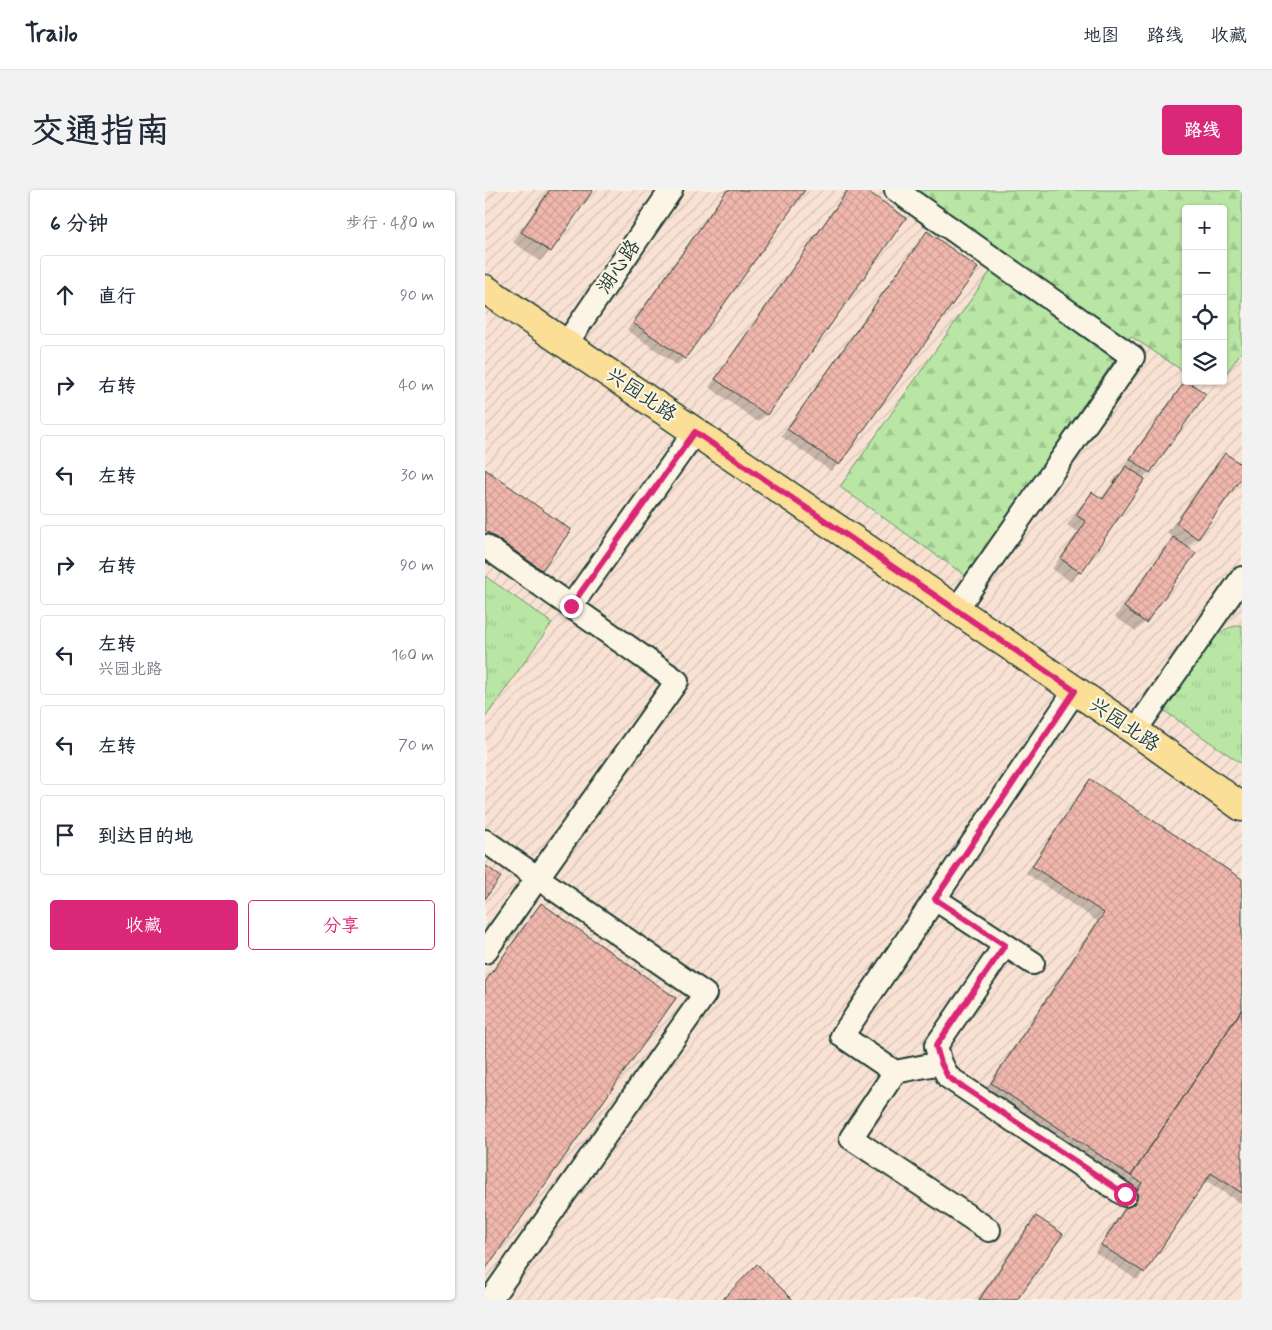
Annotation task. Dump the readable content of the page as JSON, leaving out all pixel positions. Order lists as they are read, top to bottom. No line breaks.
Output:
{"streets":{"main road":["兴园北路"],"street":["湖心路"]},"crossings":[["湖心路","兴园北路"]],"page":{"header":"Trailo","nav":["地图","路线","收藏"],"buttons":["路线",["收藏","分享"]],"title":"交通指南","heading":["6 分钟","步行 · 480 m"],"map_buttons":["+","−"],"list":[["直行","90 m"],["右转","40 m"],["左转","30 m"],["右转","90 m"],["左转","兴园北路","160 m"],["左转","70 m"],"到达目的地"]}}
